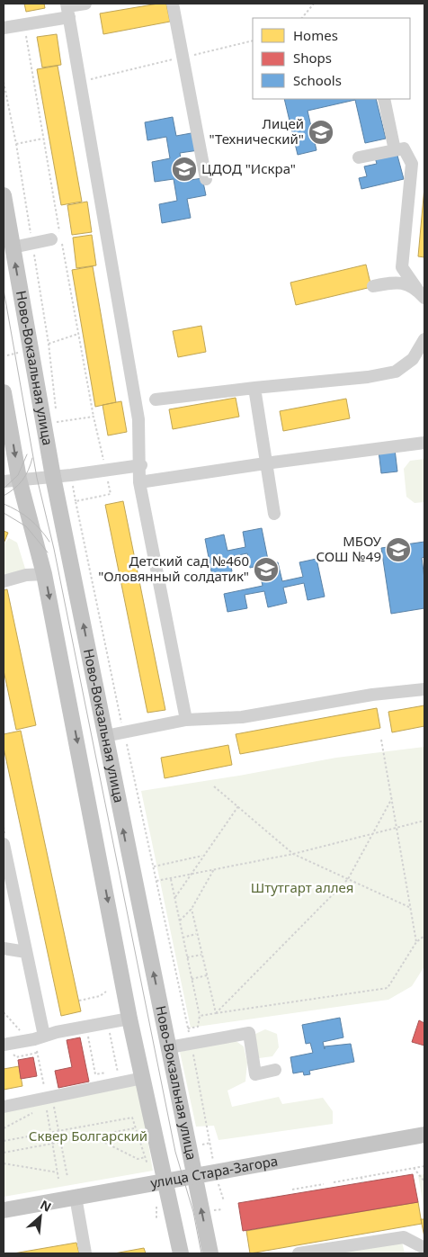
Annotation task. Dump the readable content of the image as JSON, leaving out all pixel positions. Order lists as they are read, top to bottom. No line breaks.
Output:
{"streets":{"main road":["Ново-Вокзальная улица","улица Стара-Загора"]},"crossings":[["Ново-Вокзальная улица","улица Стара-Загора"]],"parks":["Штутгарт аллея","Сквер Болгарский"],"places":{"school or university":["Лицей \"Технический\"","ЦДОД \"Искра\"","МБОУ СОШ №49","Детский сад №460 \"Оловянный солдатик\""]},"legend":["Homes","Shops","Schools"],"north":"top right"}
